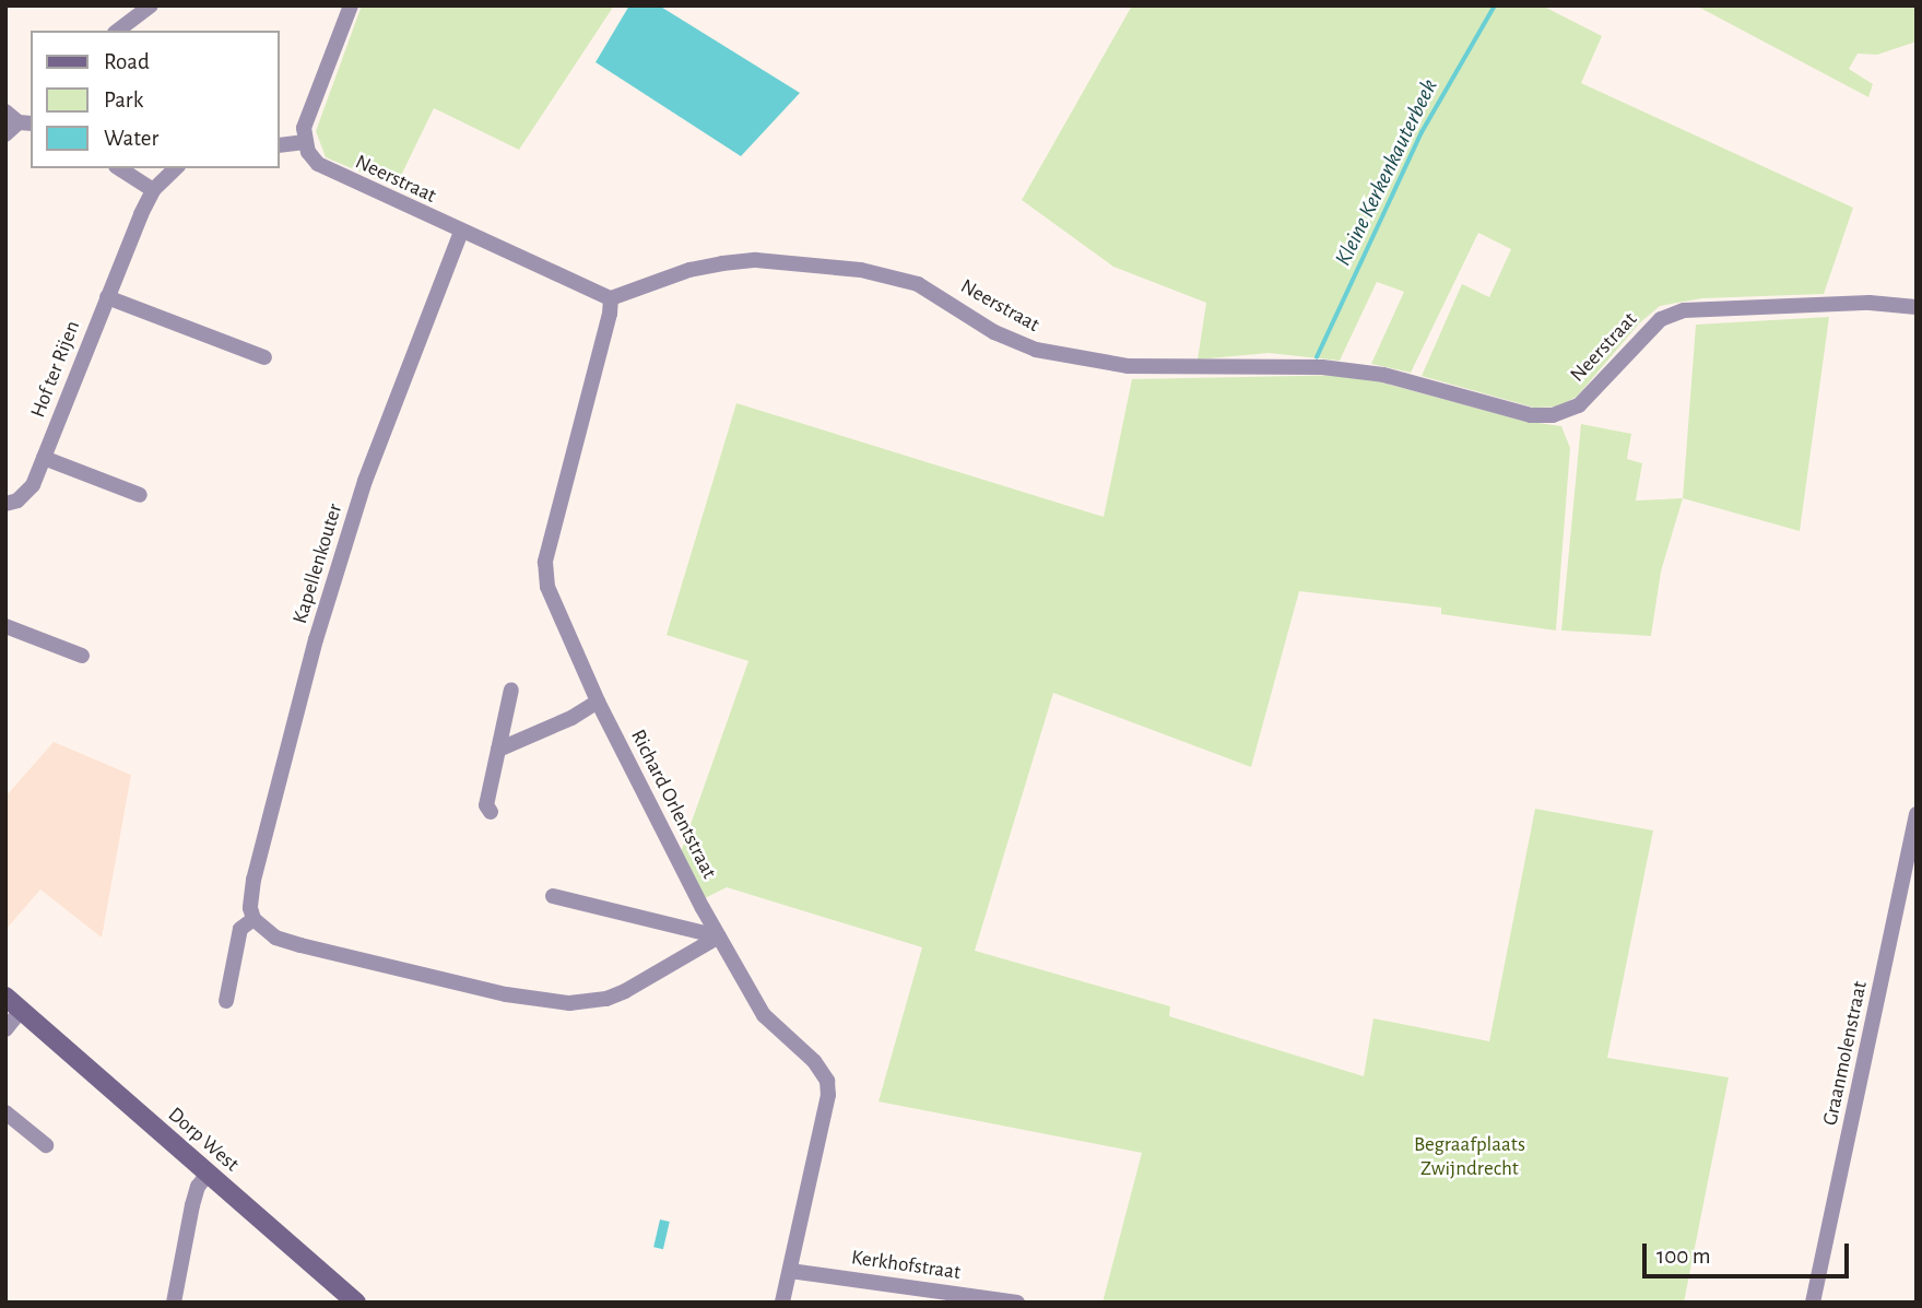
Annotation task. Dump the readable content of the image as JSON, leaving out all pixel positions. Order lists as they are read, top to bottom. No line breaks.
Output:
{"streets":{"main road":["Dorp West"],"street":["Neerstraat","Hof ter Rijen","Kapellenkouter","Richard Orlentstraat","Graanmolenstraat","Kerkhofstraat"]},"crossings":[["Neerstraat","Kapellenkouter"],["Neerstraat","Richard Orlentstraat"],["Richard Orlentstraat","Kerkhofstraat"]],"water":["Kleine Kerkenkauterbeek"],"parks":["Begraafplaats Zwijndrecht"],"legend":["Road","Park","Water"],"scale_bar":"100 m"}
